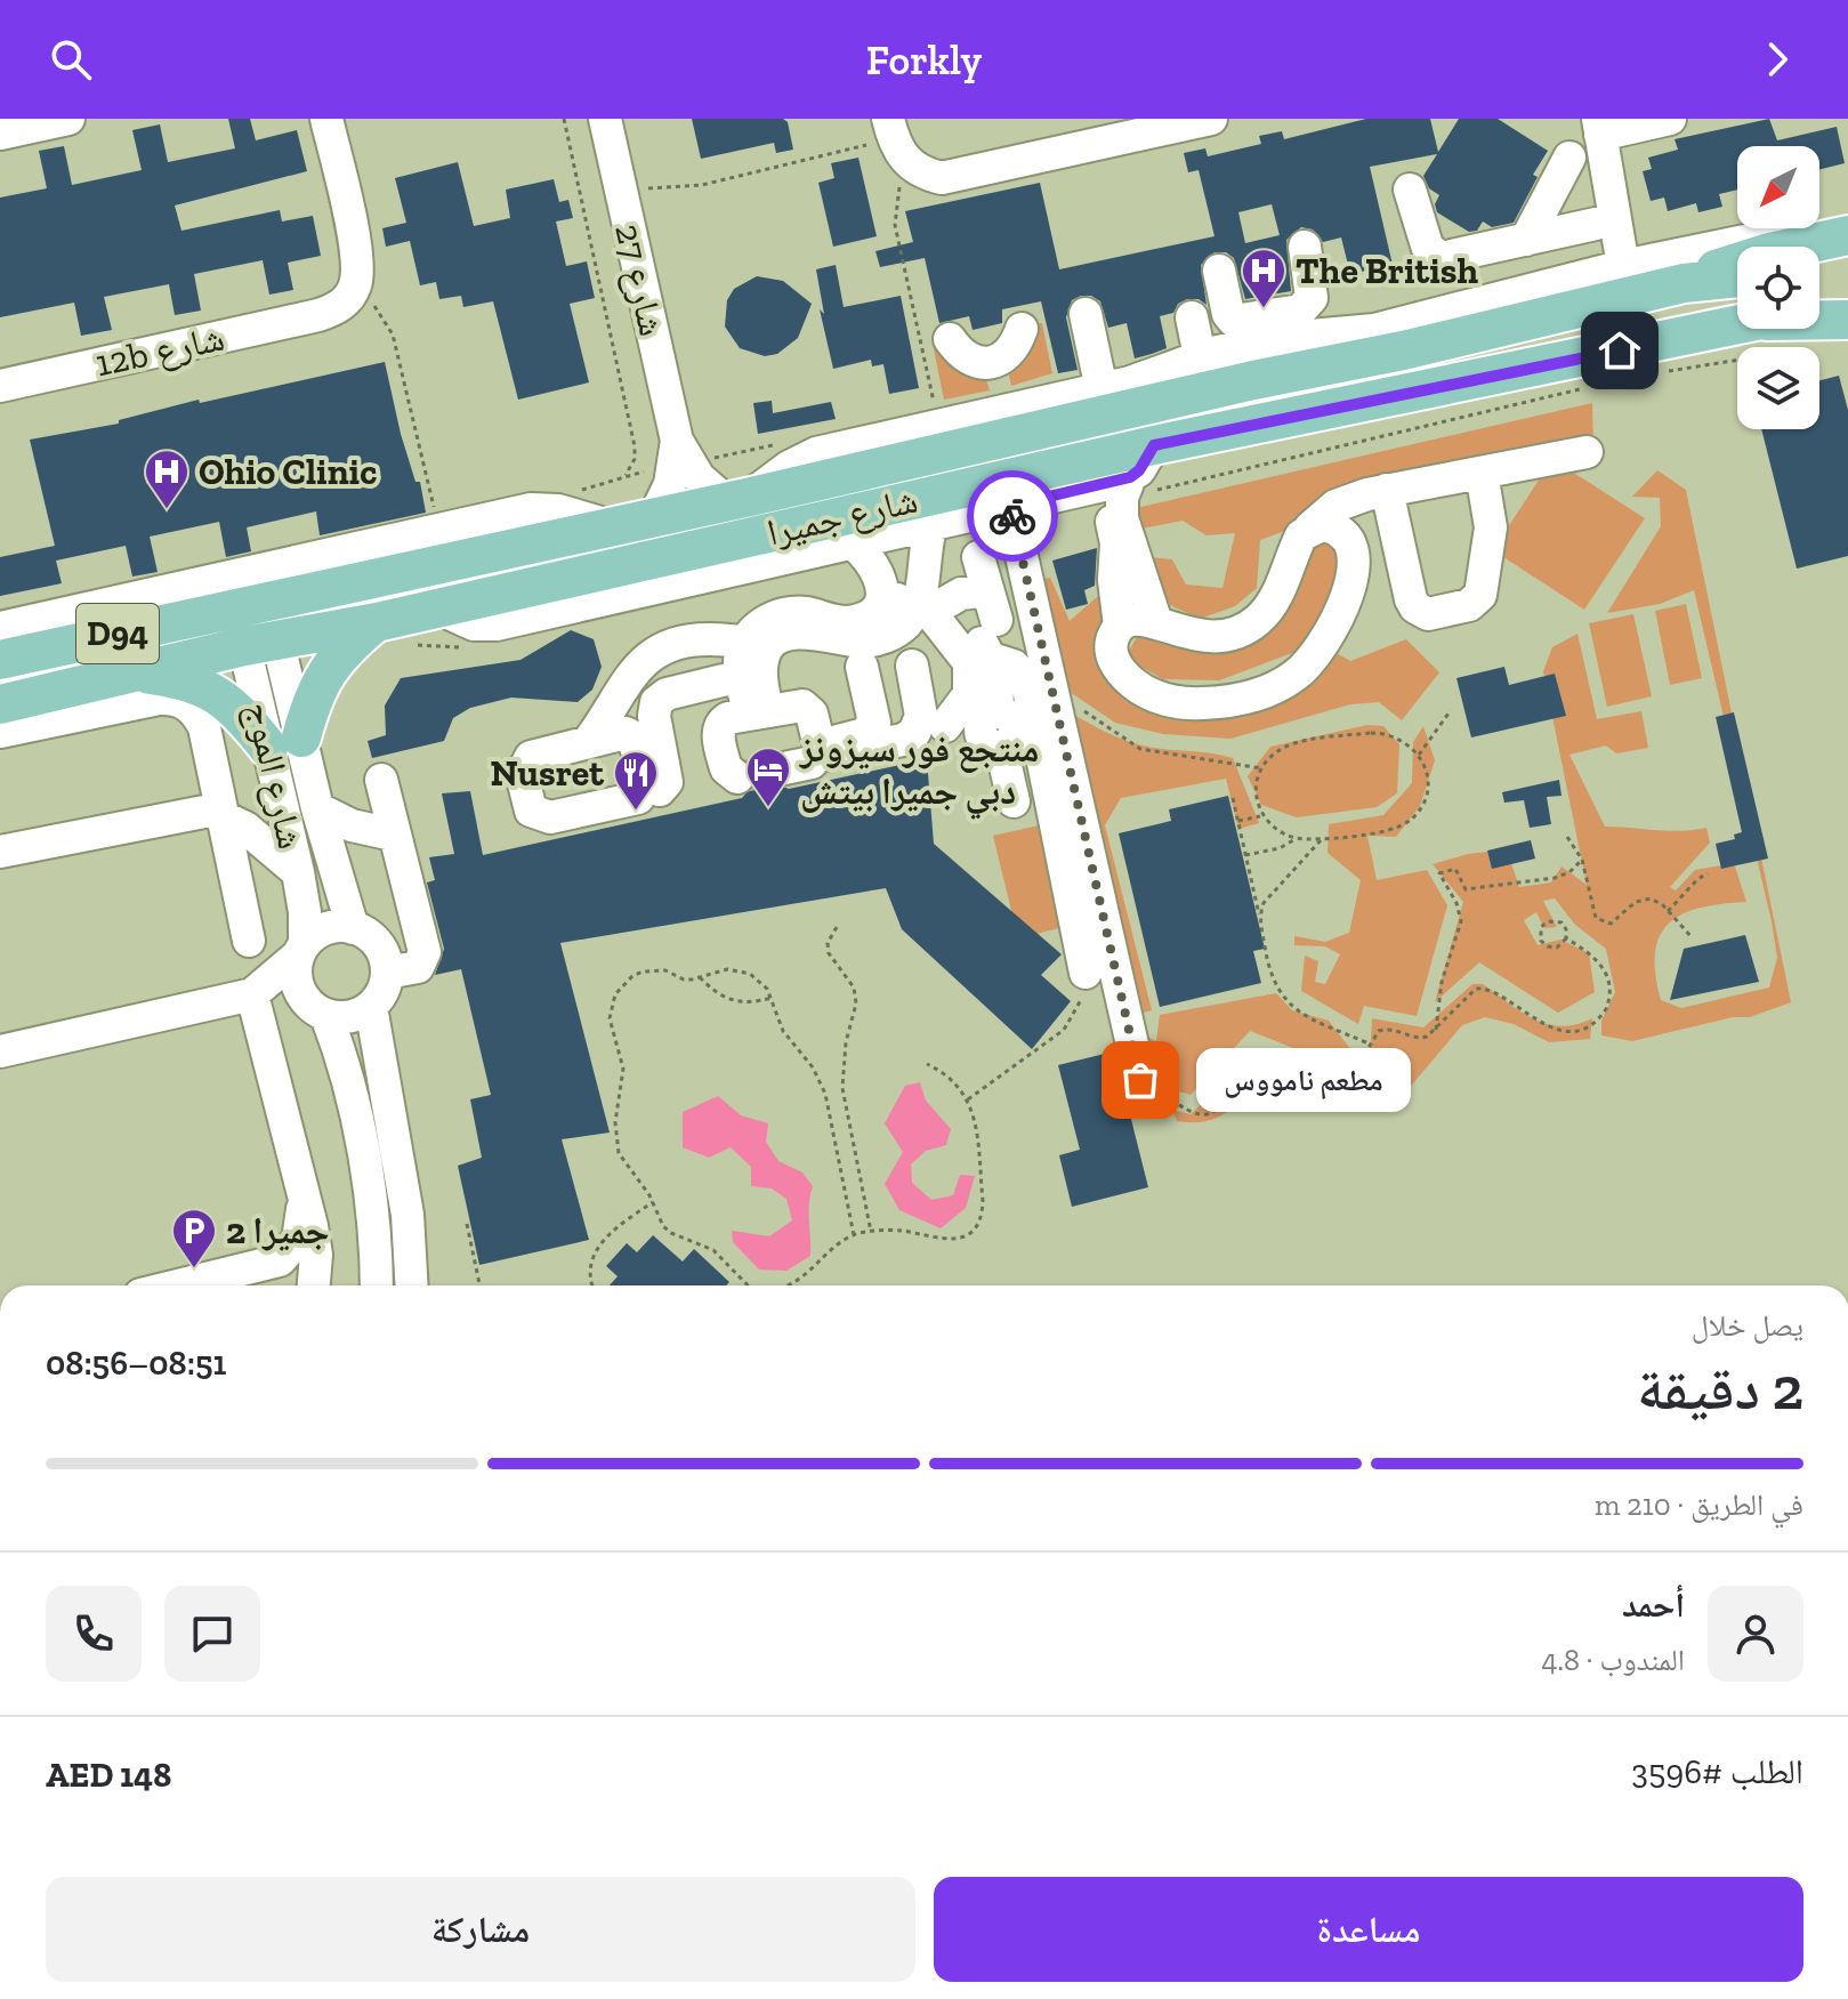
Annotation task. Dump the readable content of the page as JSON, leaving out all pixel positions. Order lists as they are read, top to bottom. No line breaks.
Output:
{"streets":{"main road":["شارع جميرا","D94"],"street":["شارع 27","12b شارع","شارع الموج"]},"crossings":[["شارع 27","شارع جميرا"],["شارع جميرا","شارع الموج"]],"places":{"hospital":["The British","Ohio Clinic"],"hotel":["منتجع فور سيزونز دبي جميرا بيتش"],"restaurant":["Nusret"],"other":["مطعم نامووس"],"parking":["جميرا 2"]},"north":"bottom left","page":{"header":"Forkly","bubble":"مطعم نامووس","heading":["2 دقيقة","يصل خلال","08:51–08:56"],"panel":["أحمد","المندوب · 4.8","الطلب #3596","AED 148"],"bar":"في الطريق · 210 m","buttons":["مساعدة","مشاركة"]}}
